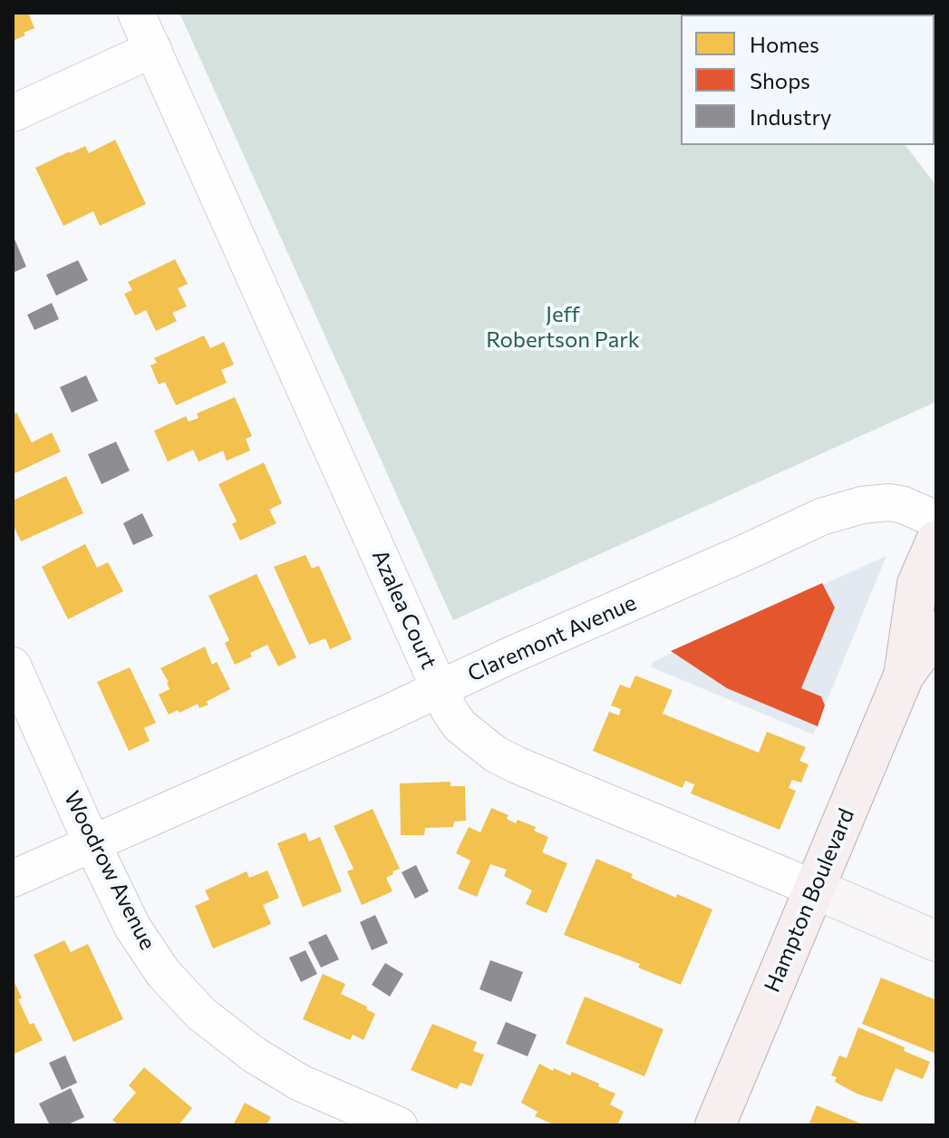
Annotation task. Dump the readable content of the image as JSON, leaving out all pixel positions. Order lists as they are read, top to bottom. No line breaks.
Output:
{"streets":{"main road":["Hampton Boulevard"],"street":["Azalea Court","Claremont Avenue","Woodrow Avenue"]},"crossings":[["Azalea Court","Claremont Avenue"],["Azalea Court","Hampton Boulevard"],["Claremont Avenue","Woodrow Avenue"]],"parks":["Jeff Robertson Park"],"legend":["Homes","Shops","Industry"]}
